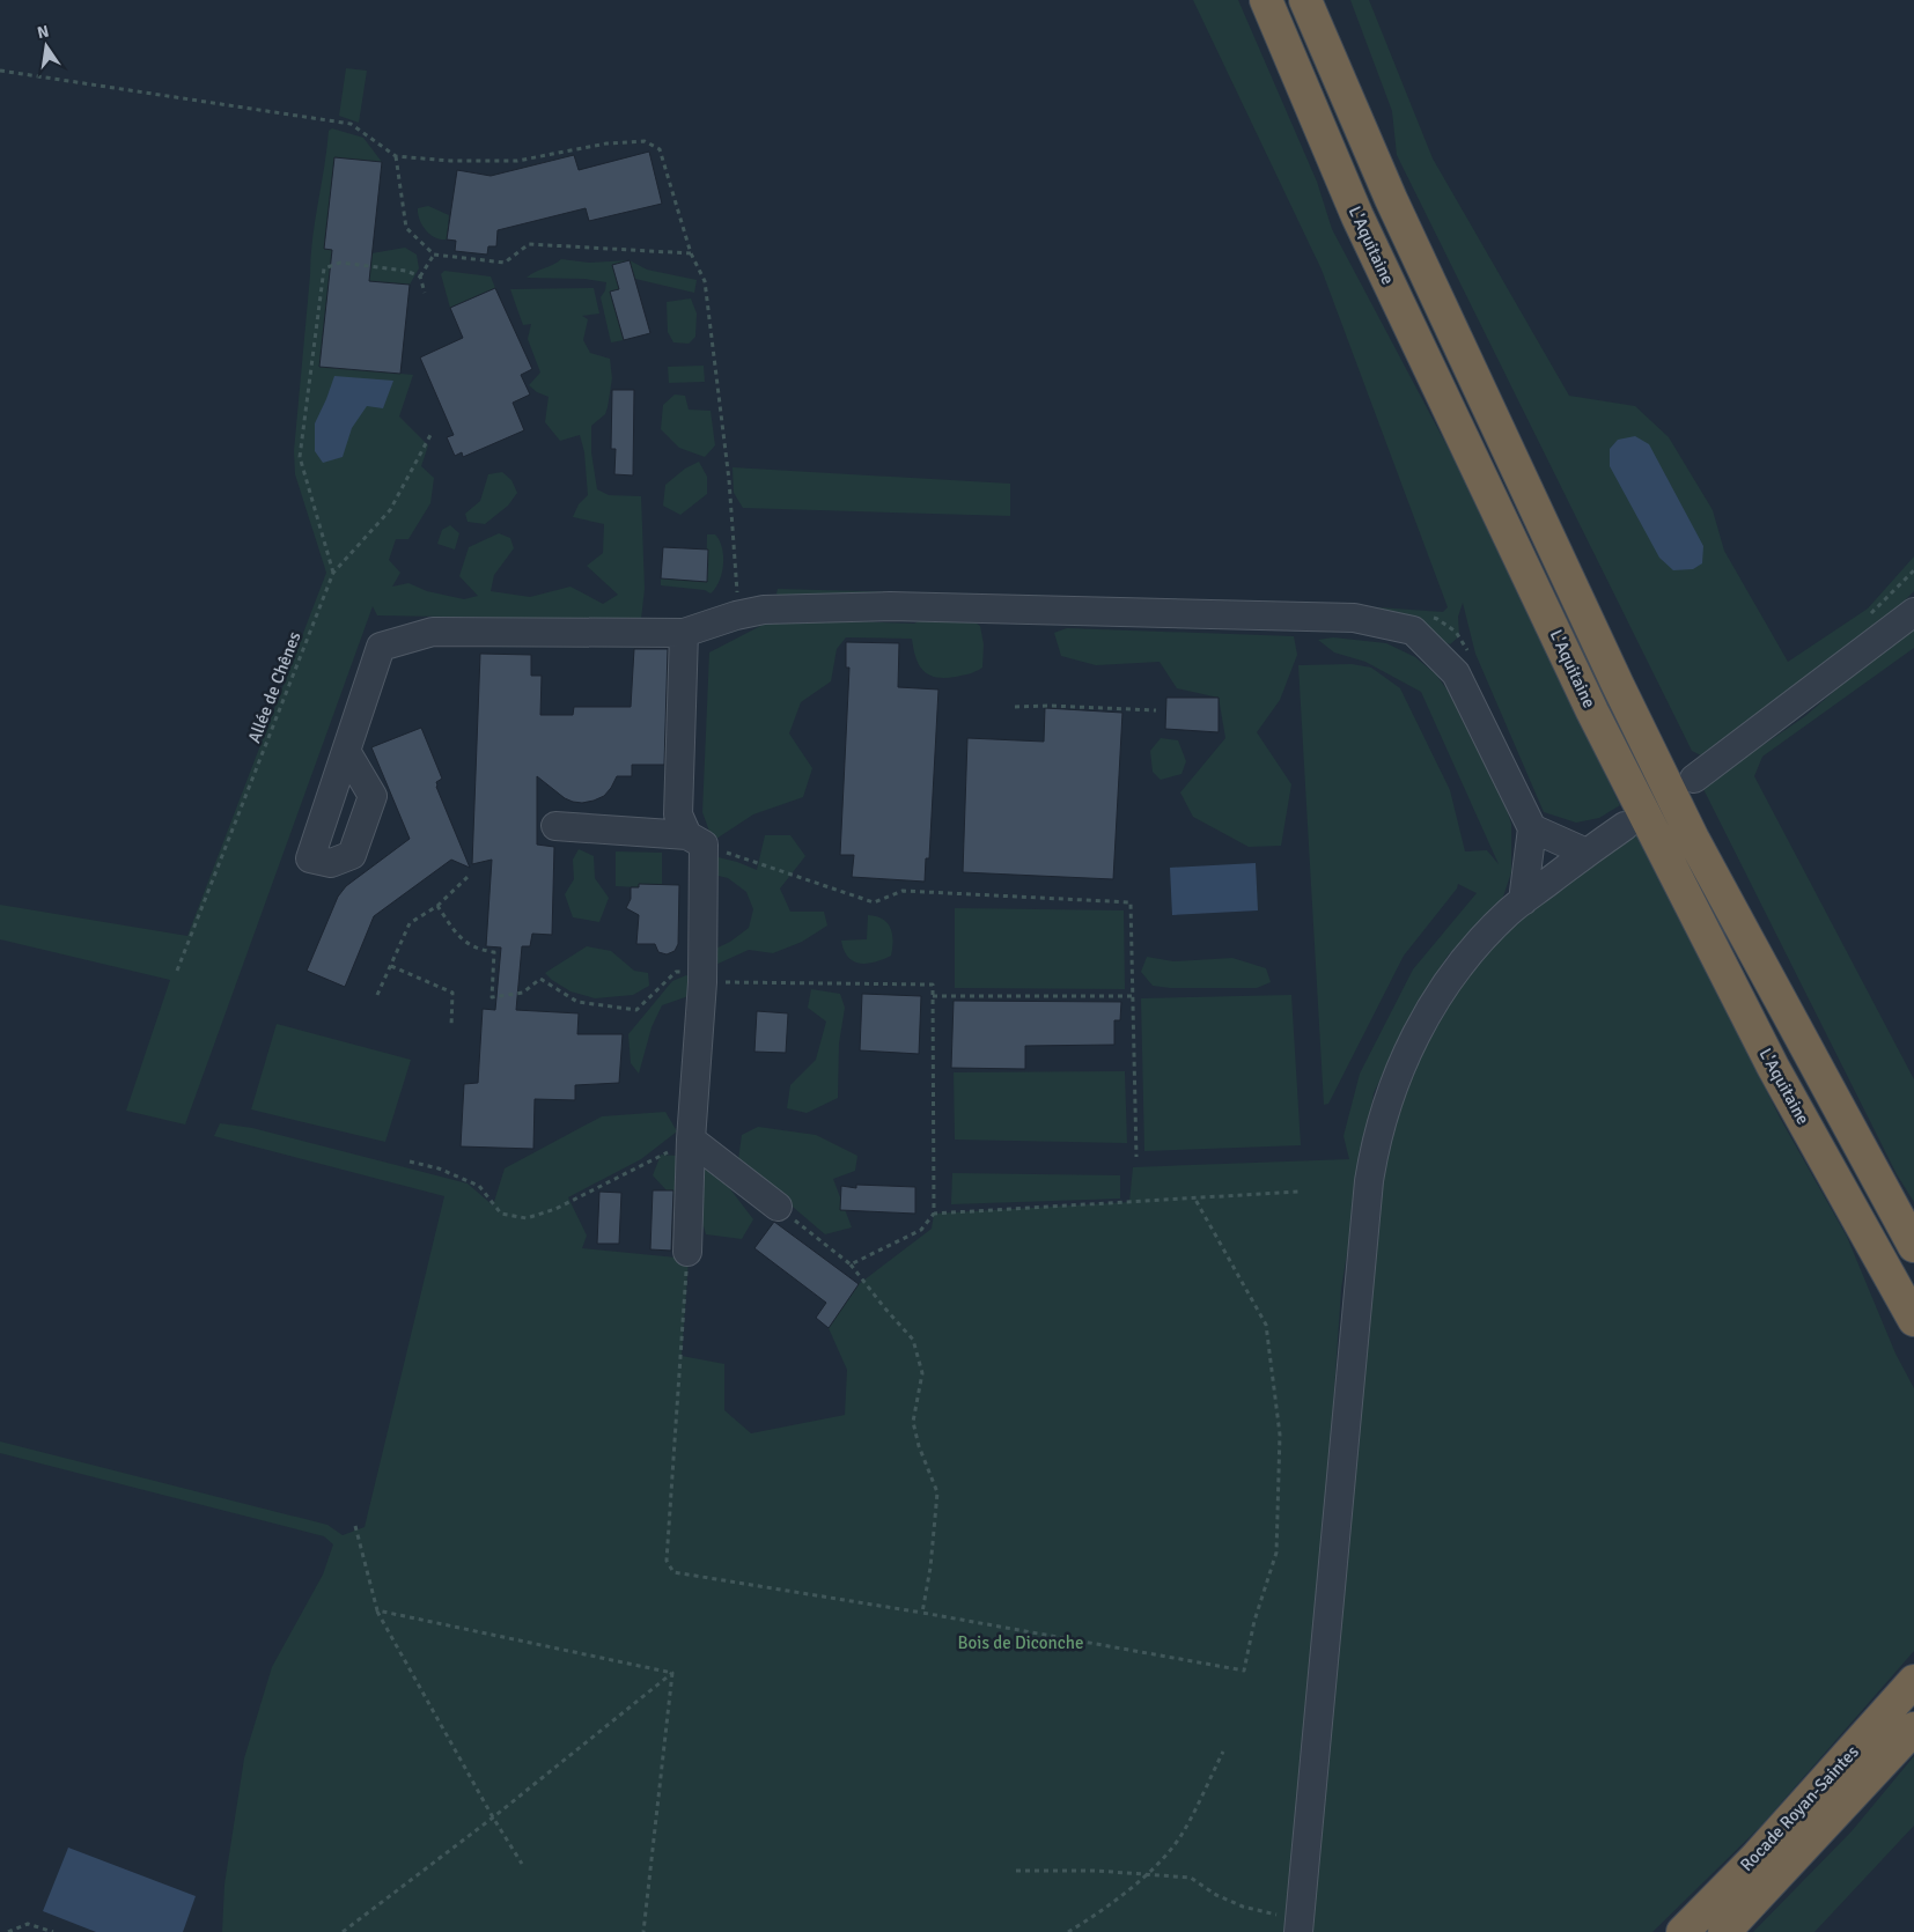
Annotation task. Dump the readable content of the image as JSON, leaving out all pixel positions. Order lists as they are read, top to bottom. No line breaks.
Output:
{"streets":{"highway":["L'Aquitaine","Rocade Royan-Saintes"],"path":["Allée de Chênes"]},"parks":["Bois de Diconche"],"north":"top"}
